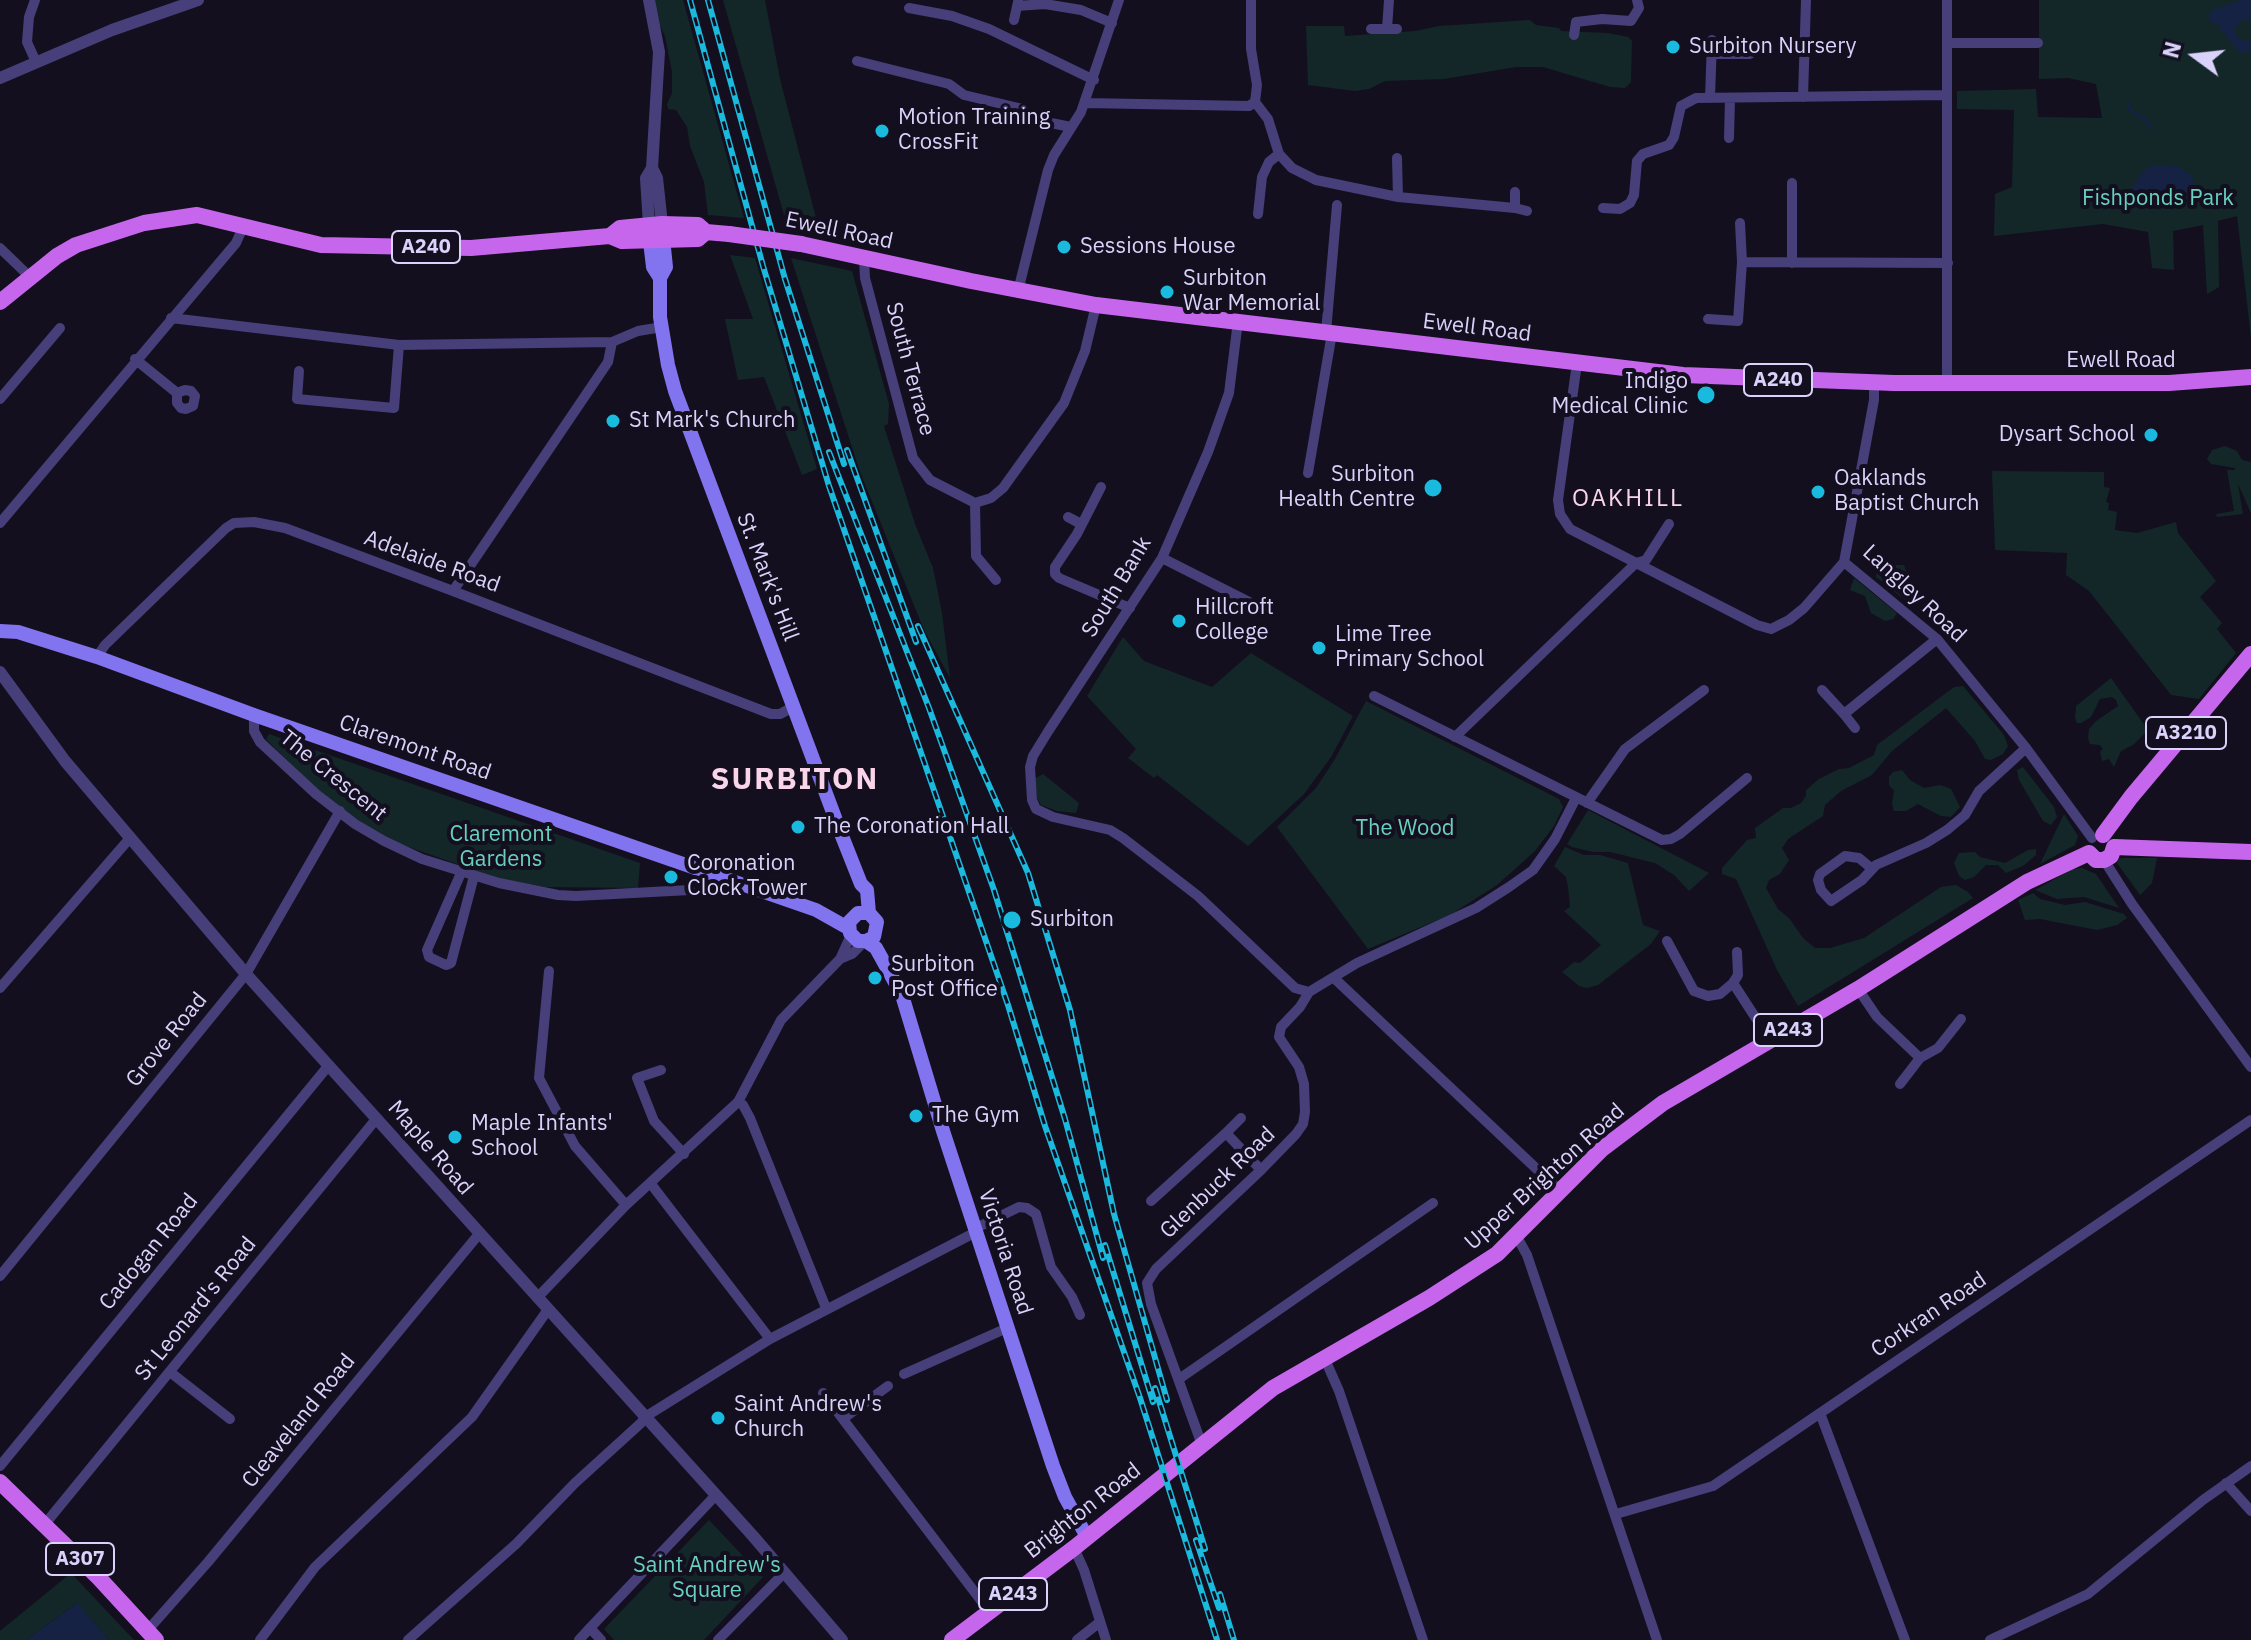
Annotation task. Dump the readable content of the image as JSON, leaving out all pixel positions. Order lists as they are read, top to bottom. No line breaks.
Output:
{"streets":{"main road":["Ewell Road","A240","St. Mark's Hill","A3210","Claremont Road","A243","Upper Brighton Road","Victoria Road","Brighton Road","A307"],"street":["South Terrace","Adelaide Road","South Bank","Langley Road","The Crescent","Grove Road","Maple Road","Glenbuck Road","Cadogan Road","St Leonard's Road","Corkran Road","Cleaveland Road"]},"crossings":[["Ewell Road","A240"],["Ewell Road","South Terrace"],["Ewell Road","St. Mark's Hill"],["Ewell Road","South Bank"],["Ewell Road","Langley Road"],["A240","St. Mark's Hill"],["Adelaide Road","St. Mark's Hill"],["Adelaide Road","Claremont Road"],["St. Mark's Hill","Claremont Road"],["St. Mark's Hill","Victoria Road"],["South Bank","Glenbuck Road"],["Langley Road","A3210"],["Langley Road","Upper Brighton Road"],["A3210","Upper Brighton Road"],["Claremont Road","The Crescent"],["Claremont Road","Victoria Road"],["The Crescent","Grove Road"],["Grove Road","Maple Road"],["Maple Road","Cadogan Road"],["Maple Road","St Leonard's Road"],["Maple Road","Cleaveland Road"],["Upper Brighton Road","Glenbuck Road"],["Upper Brighton Road","Brighton Road"],["Glenbuck Road","Brighton Road"],["Victoria Road","Brighton Road"],["St Leonard's Road","A307"],["Cleaveland Road","A307"]],"districts":["OAKHILL","SURBITON"],"parks":["Fishponds Park","The Wood","Claremont Gardens","Saint Andrew's Square"],"places":["Surbiton Nursery","Motion Training CrossFit","Sessions House","Surbiton War Memorial","Indigo Medical Clinic","St Mark's Church","Dysart School","Surbiton Health Centre","Oaklands Baptist Church","Hillcroft College","Lime Tree Primary School","The Coronation Hall","Coronation Clock Tower","Surbiton","Surbiton Post Office","The Gym","Maple Infants' School","Saint Andrew's Church"],"north":"left"}
